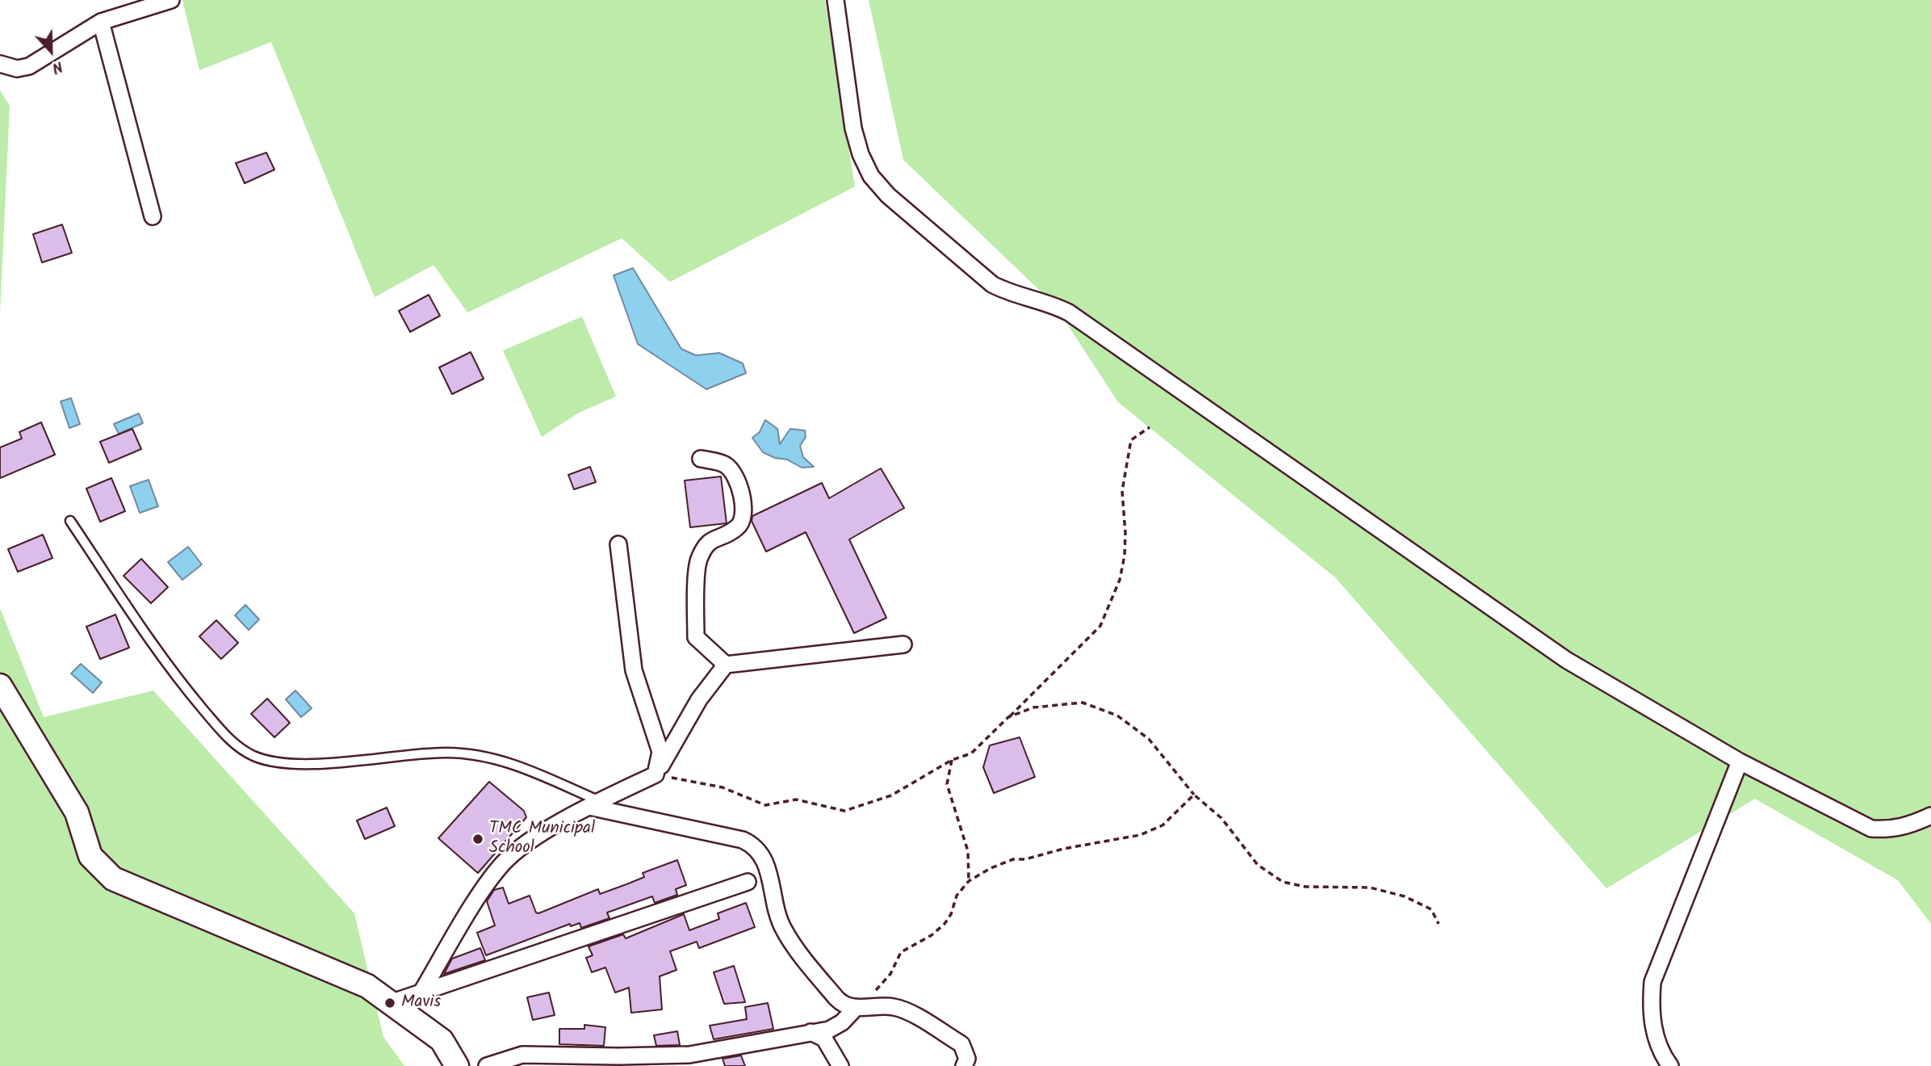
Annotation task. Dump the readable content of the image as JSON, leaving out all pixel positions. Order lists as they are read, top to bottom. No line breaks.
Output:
{"places":["TMC Municipal School","Mavis"],"north":"bottom"}
